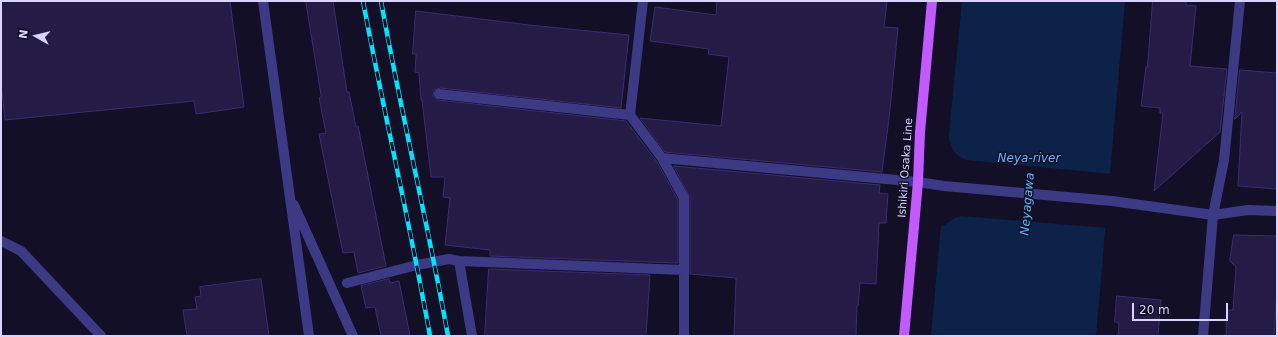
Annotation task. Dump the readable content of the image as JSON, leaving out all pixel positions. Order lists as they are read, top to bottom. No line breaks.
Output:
{"streets":{"main road":["Ishikiri Osaka Line"]},"water":["Neya-river","Neyagawa"],"scale_bar":"20 m","north":"left"}
